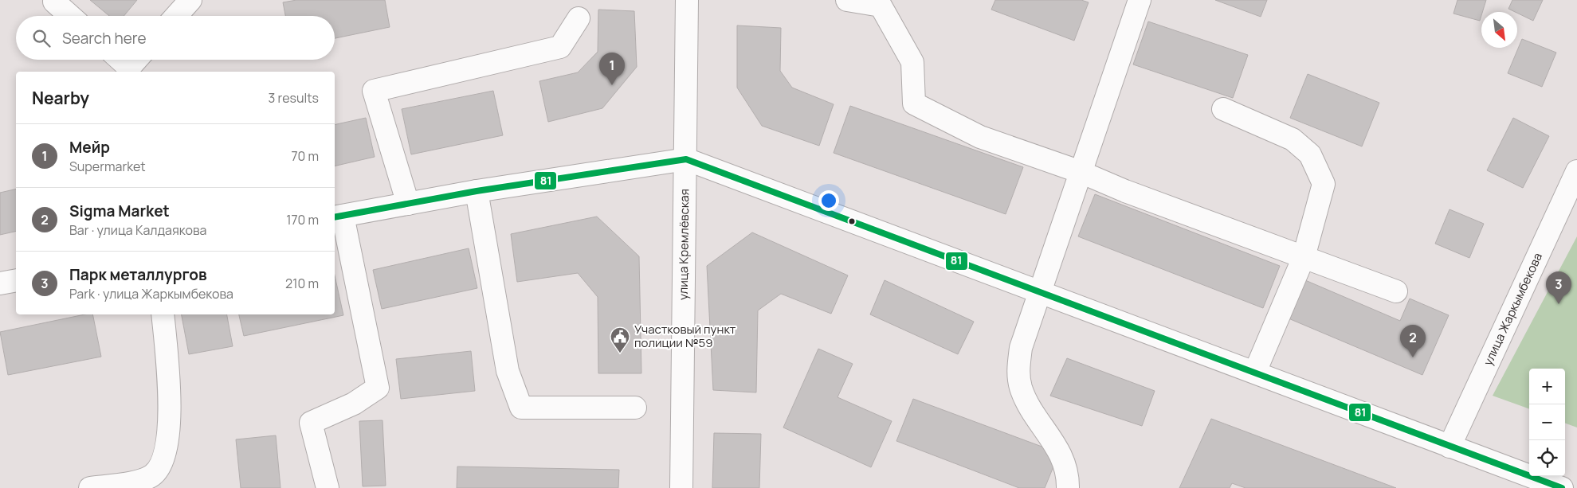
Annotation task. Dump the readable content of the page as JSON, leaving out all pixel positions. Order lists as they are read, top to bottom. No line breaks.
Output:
{"streets":{"street":["улица Кремлёвская","улица Жаркымбекова"]},"places":{"public building":["Участковый пункт полиции №59"]},"lines":["transit line 81"],"north":"bottom right","page":{"search":"Search here","pins":["1","3","2"],"heading":["Nearby","3 results"],"list":[{"mark":"1","name":"Мейр","note":"Supermarket","value":"70 m"},{"mark":"2","name":"Sigma Market","note":"Bar · улица Калдаякова","value":"170 m"},{"mark":"3","name":"Парк металлургов","note":"Park · улица Жаркымбекова","value":"210 m"}],"map_buttons":["+","−"]}}
